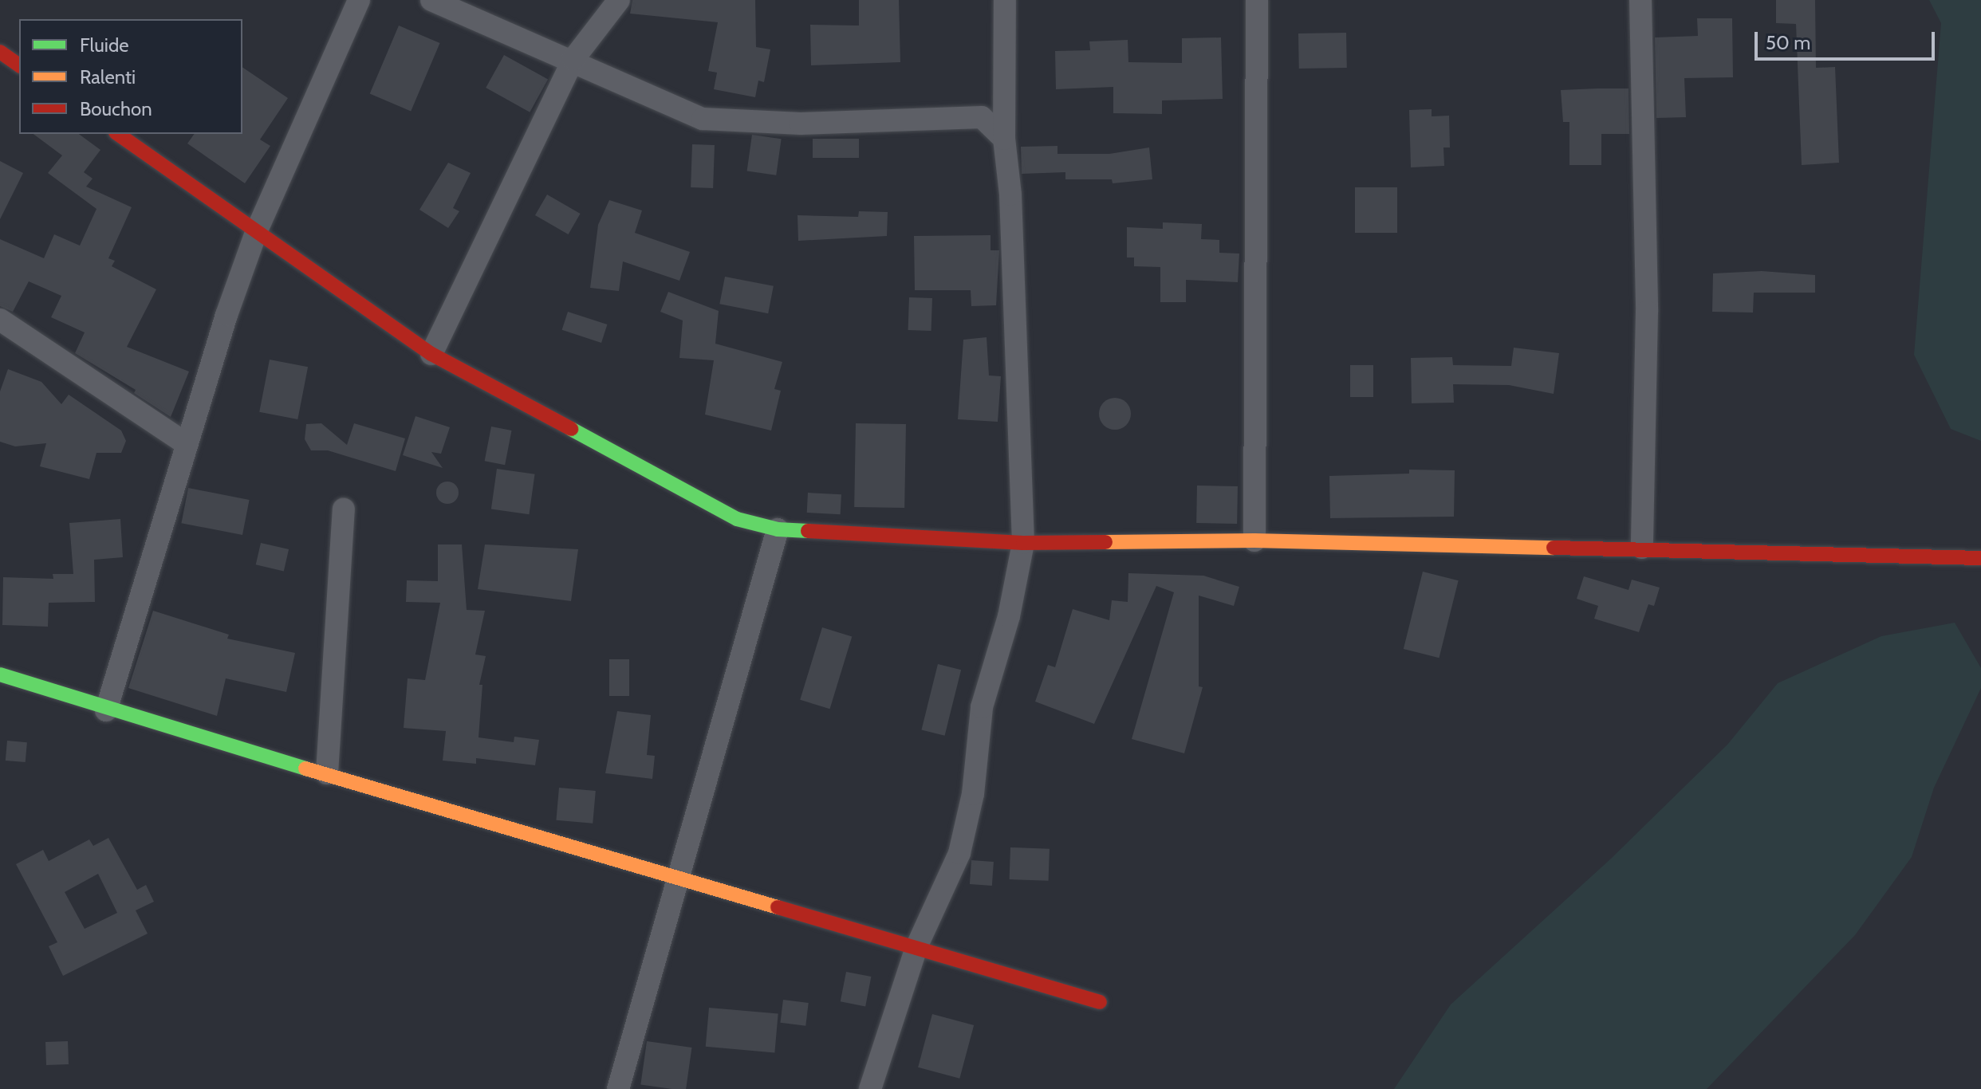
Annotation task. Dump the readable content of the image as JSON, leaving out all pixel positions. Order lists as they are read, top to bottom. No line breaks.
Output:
{"legend":["Fluide","Ralenti","Bouchon"],"scale_bar":"50 m"}
